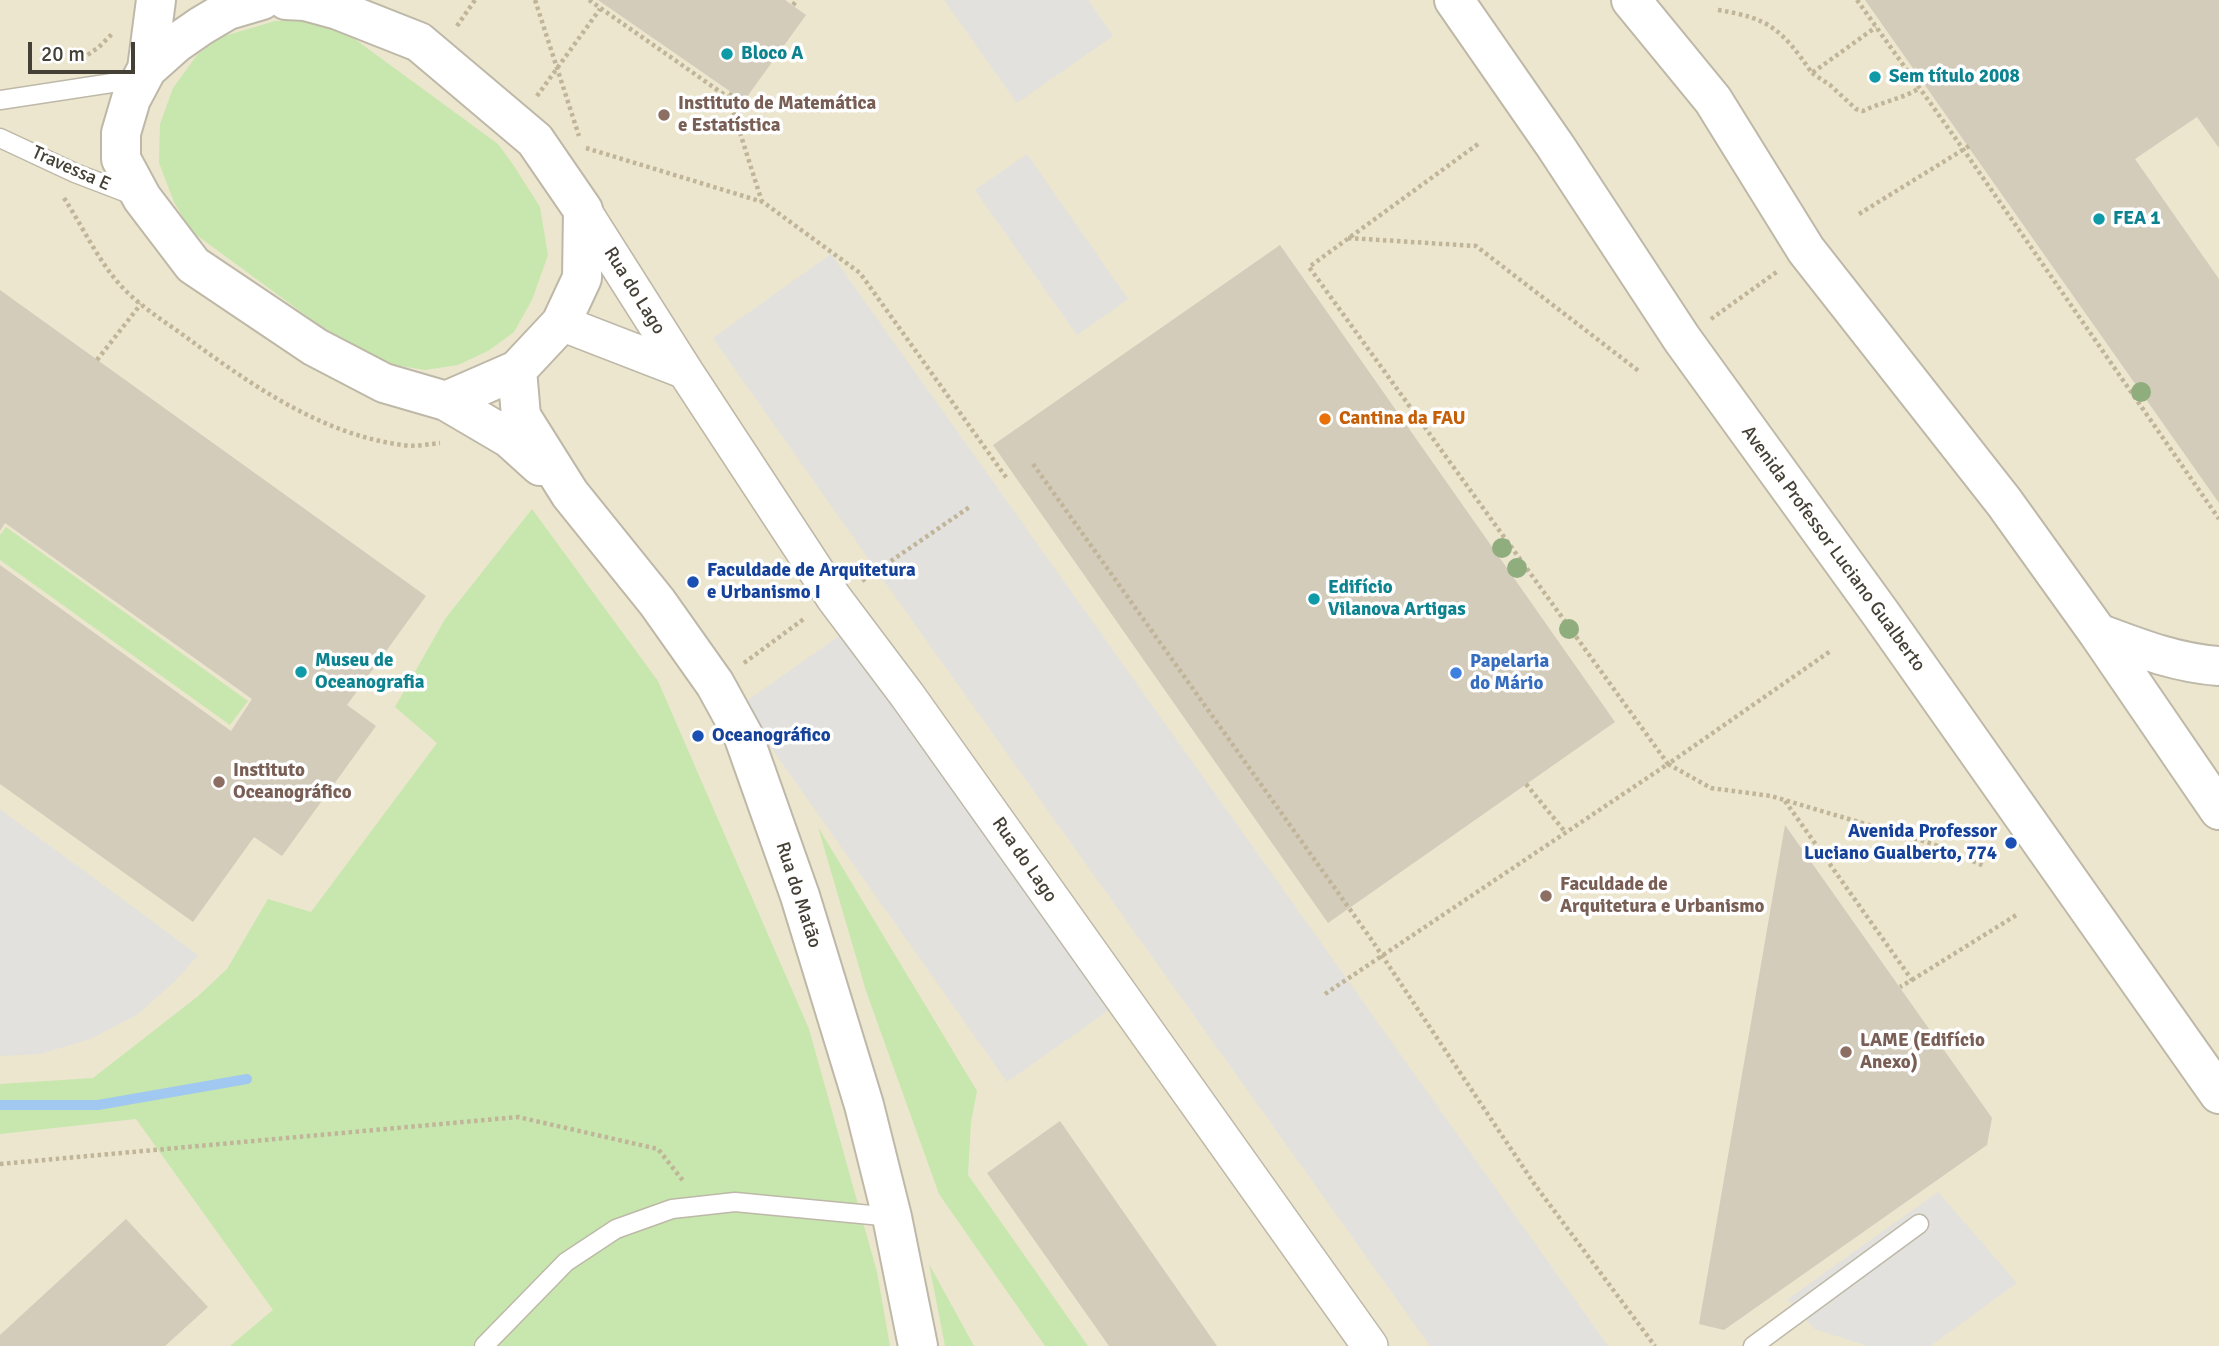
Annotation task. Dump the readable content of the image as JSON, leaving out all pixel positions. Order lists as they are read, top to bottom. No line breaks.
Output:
{"streets":{"street":["Rua do Lago","Avenida Professor Luciano Gualberto","Rua do Matão"],"lane":["Travessa E"]},"crossings":[["Travessa E","Rua do Matão"]],"places":["Bloco A","Sem título 2008","Instituto de Matemática e Estatística","FEA 1","Cantina da FAU","Faculdade de Arquitetura e Urbanismo I","Edifício Vilanova Artigas","Museu de Oceanografia","Papelaria do Mário","Oceanográfico","Instituto Oceanográfico","Avenida Professor Luciano Gualberto, 774","Faculdade de Arquitetura e Urbanismo","LAME (Edifício Anexo)"],"scale_bar":"20 m"}
